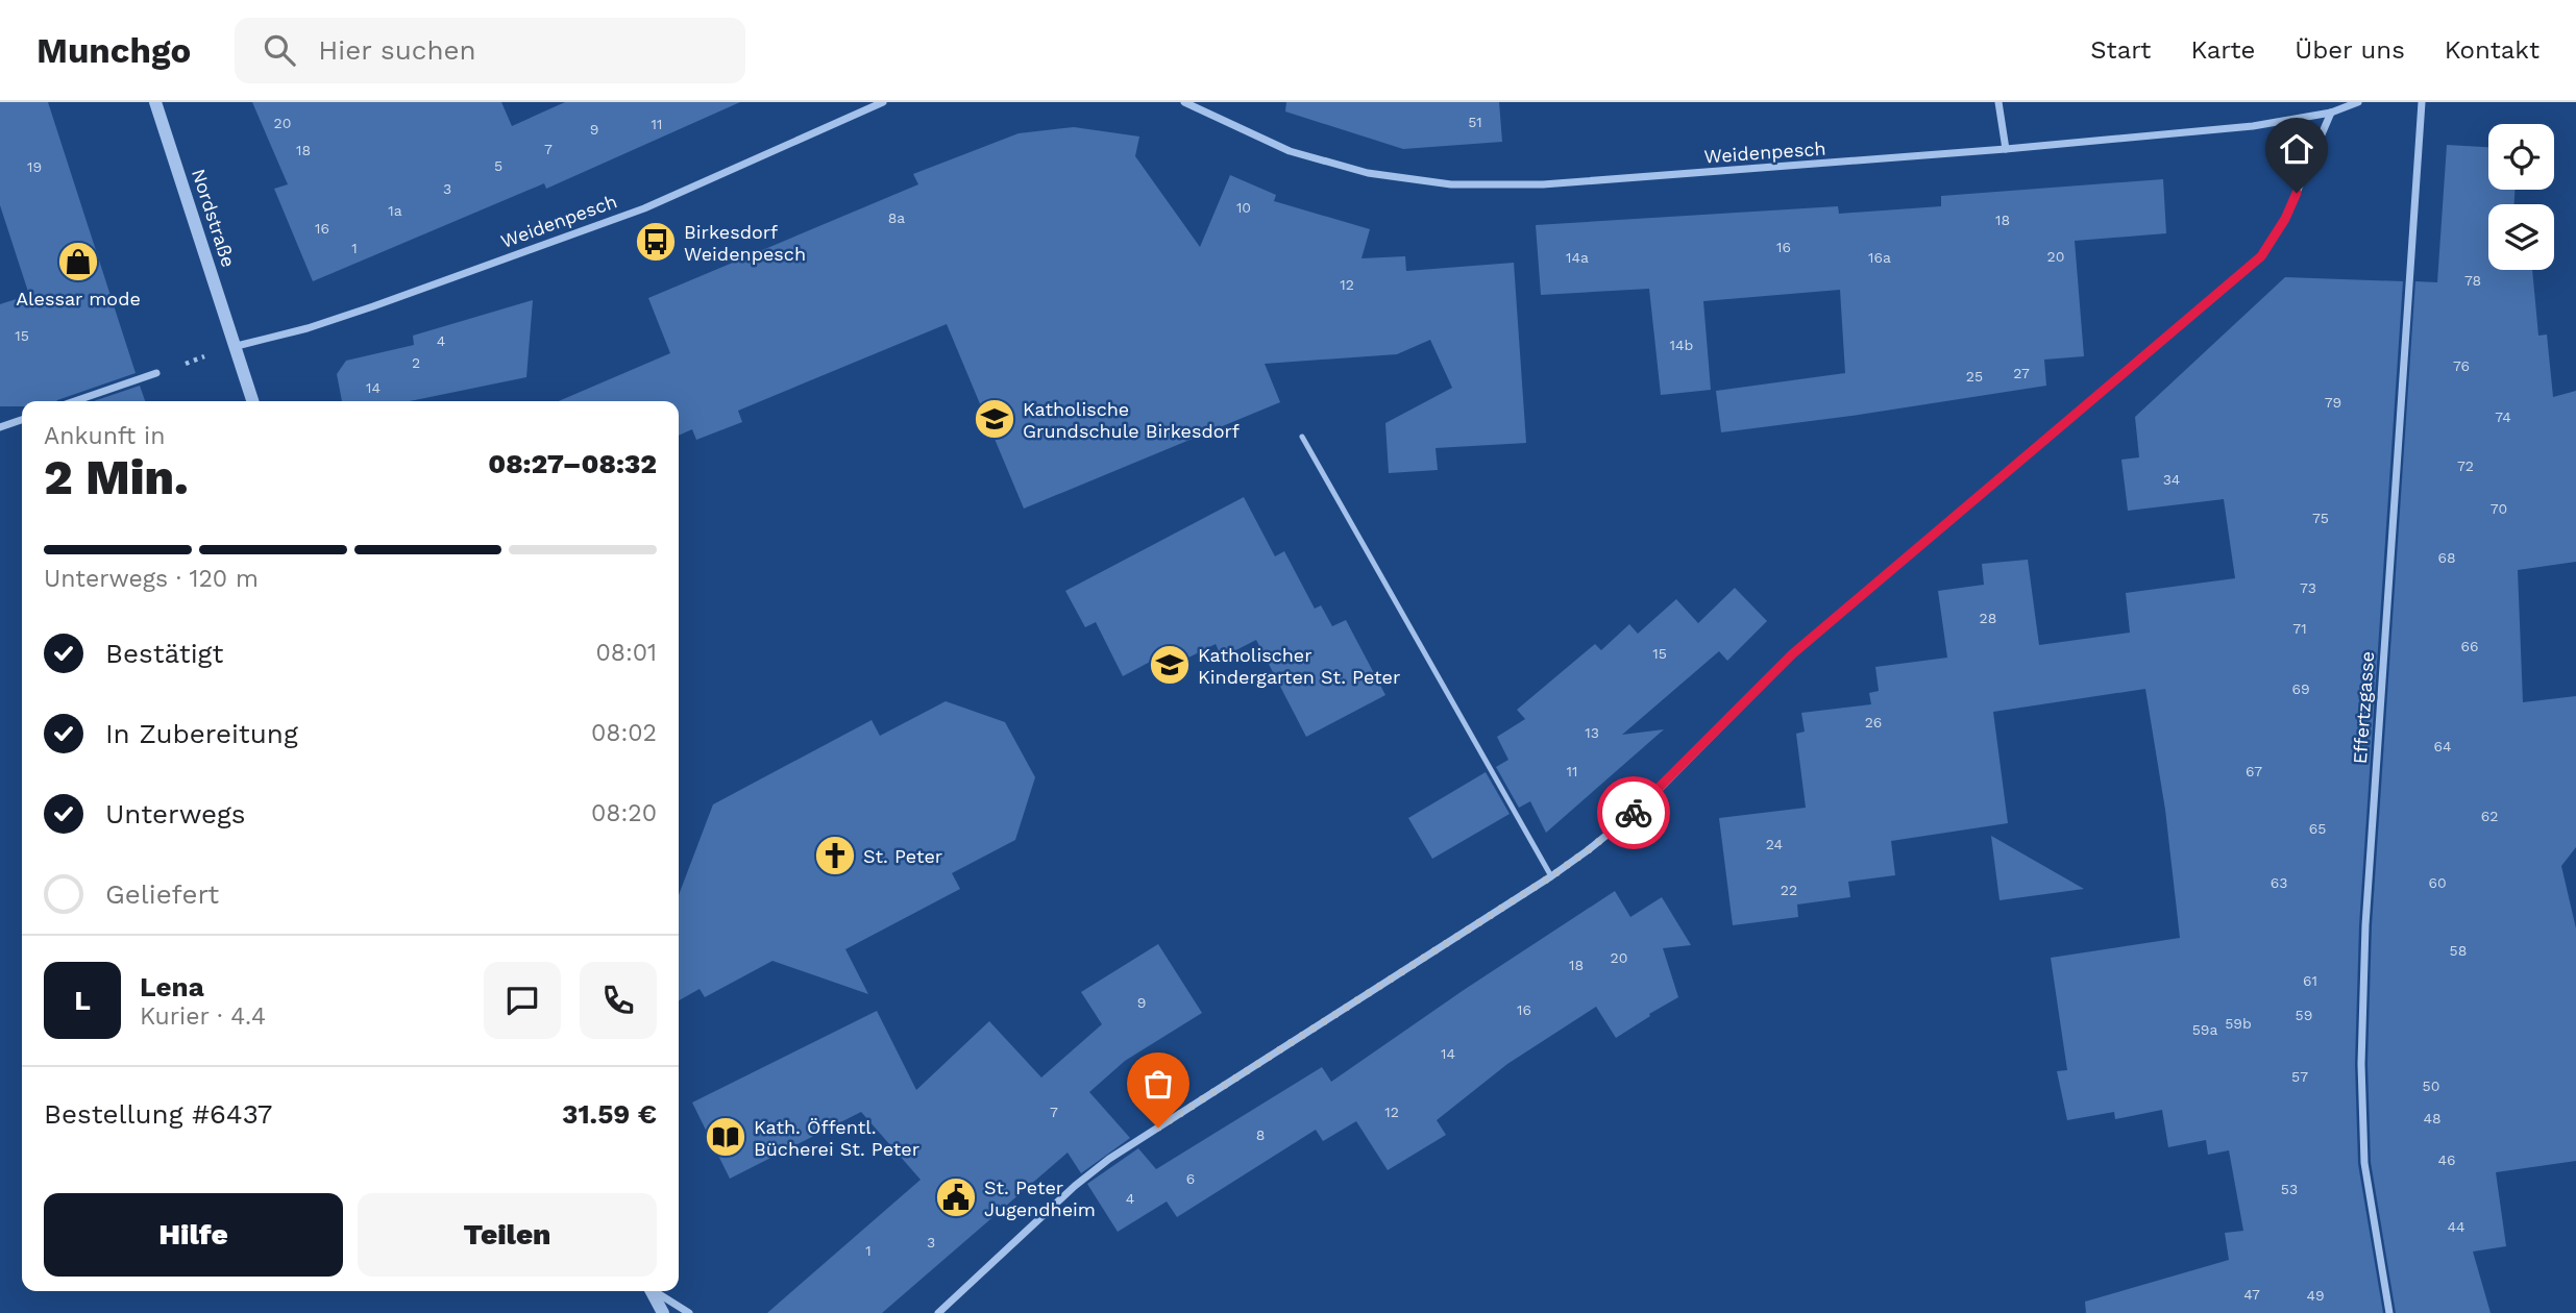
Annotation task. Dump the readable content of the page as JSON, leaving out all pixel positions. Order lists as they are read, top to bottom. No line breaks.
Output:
{"streets":{"street":["Weidenpesch","Nordstraße","Effertzgasse"]},"crossings":[["Weidenpesch","Nordstraße"]],"places":{"bus stop":["Birkesdorf Weidenpesch"],"shop":["Alessar mode"],"school or university":["Katholische Grundschule Birkesdorf","Katholischer Kindergarten St. Peter"],"church":["St. Peter"],"library":["Kath. Öffentl. Bücherei St. Peter"],"public building":["St. Peter Jugendheim"]},"house_numbers":["51","20","11","9","7","18","5","19","3","10","1a","8a","18","16","16","1","20","14a","16a","78","12","15","4","14b","2","76","27","25","14","79","74","72","34","70","75","68","73","28","71","66","15","69","26","13","64","11","67","62","65","24","63","60","22","58","20","18","61","9","16","59","59b","59a","14","57","50","7","12","48","8","46","6","53","4","44","3","1","47","49"],"page":{"header":"Munchgo","search":"Hier suchen","nav":["Start","Karte","Über uns","Kontakt"],"heading":["2 Min.","Ankunft in","08:27–08:32"],"panel":["Lena","Kurier · 4.4","Bestellung #6437","31.59 €"],"bar":"Unterwegs · 120 m","list":[["Bestätigt","08:01"],["In Zubereitung","08:02"],["Unterwegs","08:20"],"Geliefert"],"round":"L","buttons":["Hilfe","Teilen"]}}
